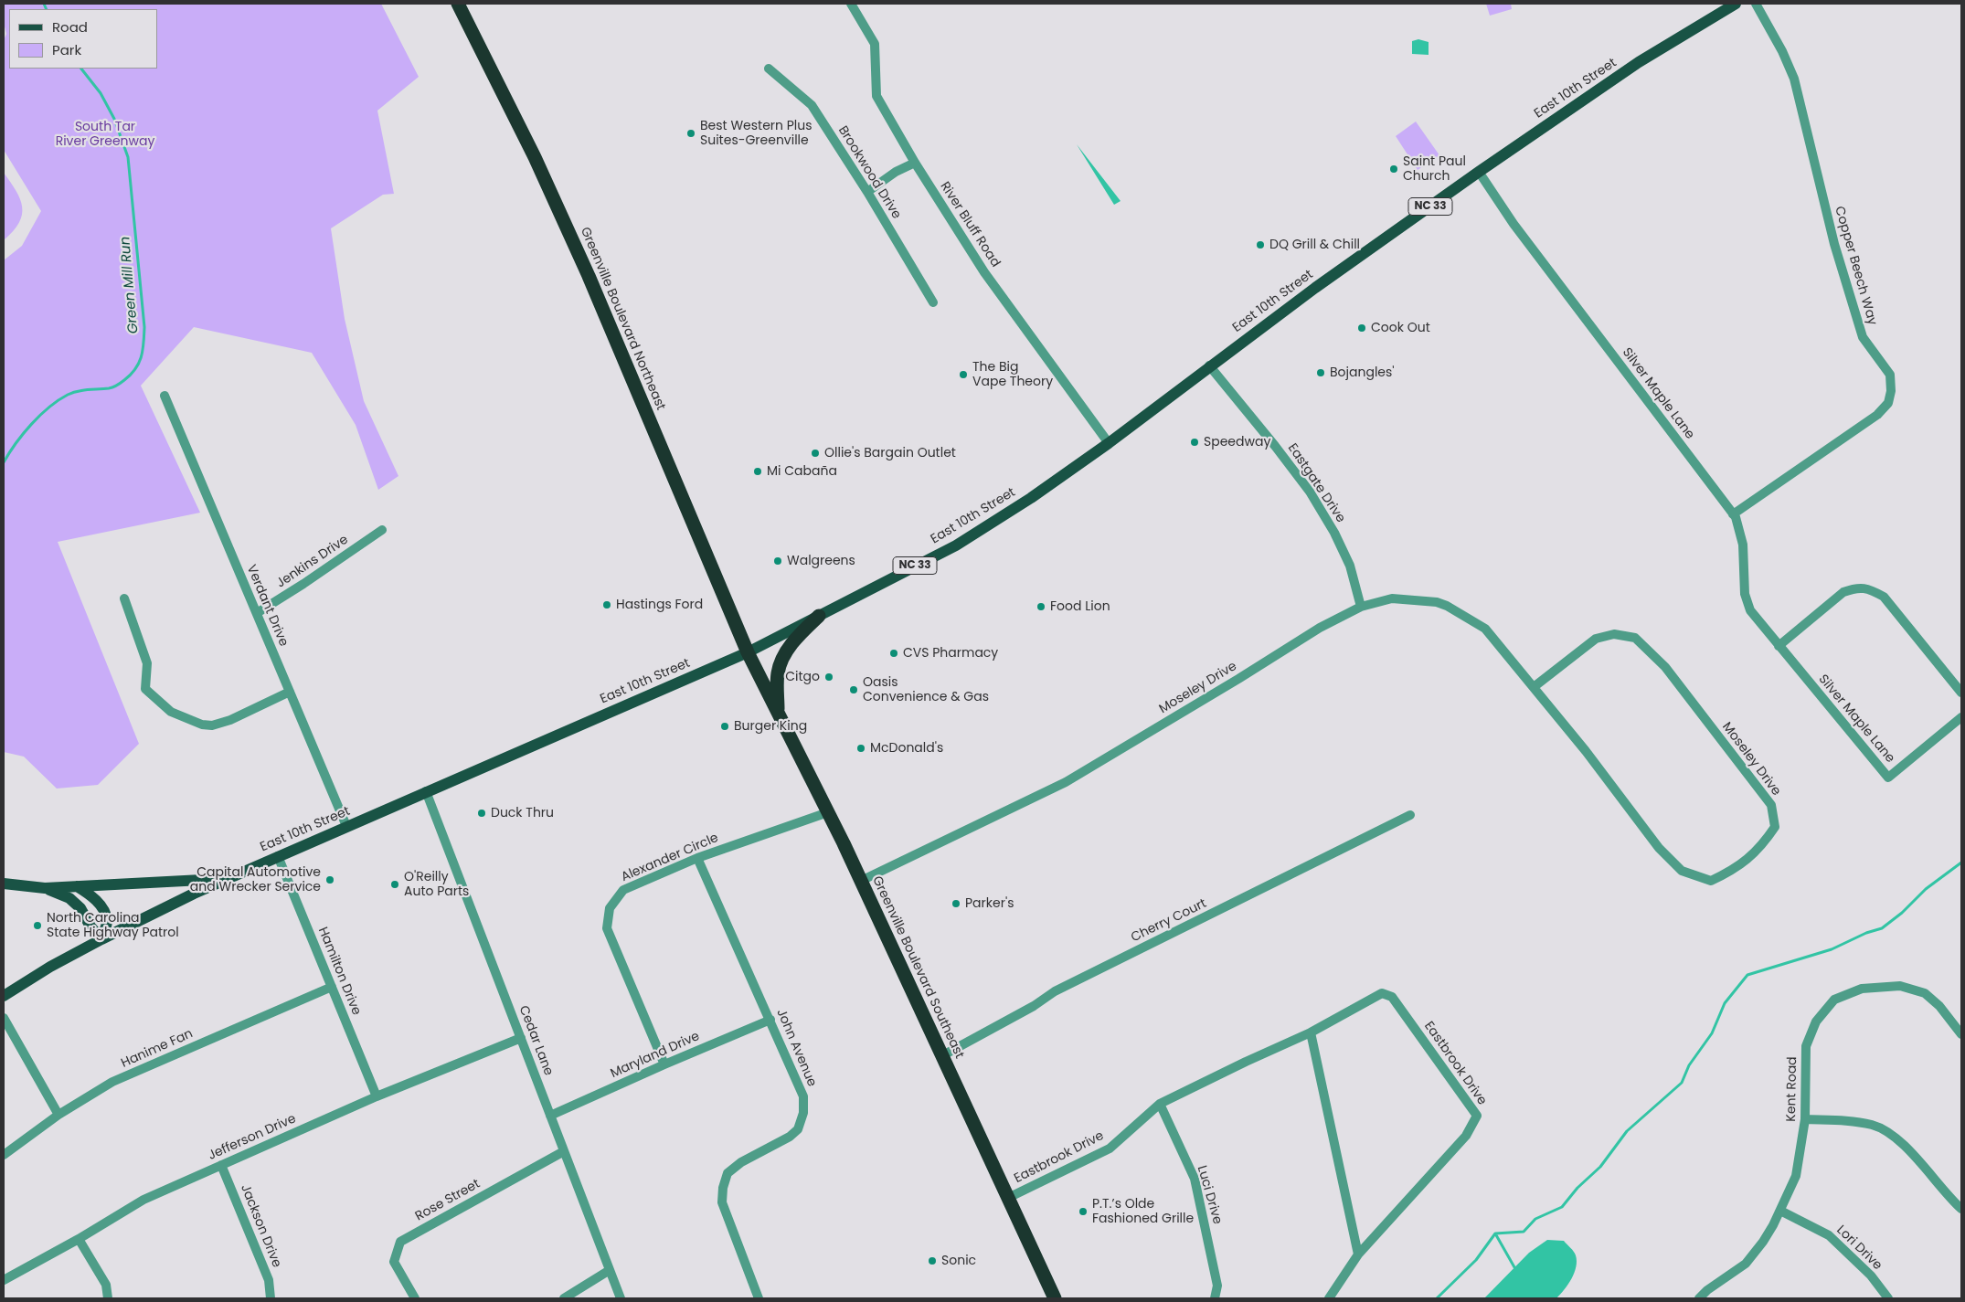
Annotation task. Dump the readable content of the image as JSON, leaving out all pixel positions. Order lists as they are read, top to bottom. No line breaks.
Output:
{"streets":{"highway":["Greenville Boulevard Northeast","Greenville Boulevard Southeast"],"main road":["East 10th Street","NC 33"],"street":["Brookwood Drive","River Bluff Road","Copper Beech Way","Silver Maple Lane","Eastgate Drive","Jenkins Drive","Verdant Drive","Moseley Drive","Alexander Circle","Cherry Court","Hamilton Drive","Cedar Lane","John Avenue","Hanime Fan","Maryland Drive","Eastbrook Drive","Kent Road","Jefferson Drive","Luci Drive","Rose Street","Jackson Drive","Lori Drive"]},"crossings":[["East 10th Street","River Bluff Road"],["East 10th Street","Greenville Boulevard Northeast"],["East 10th Street","Silver Maple Lane"],["East 10th Street","Eastgate Drive"],["East 10th Street","Verdant Drive"],["East 10th Street","Greenville Boulevard Southeast"],["East 10th Street","Hamilton Drive"],["East 10th Street","Cedar Lane"],["Copper Beech Way","Silver Maple Lane"],["Greenville Boulevard Northeast","Greenville Boulevard Southeast"],["Eastgate Drive","Moseley Drive"],["Jenkins Drive","Verdant Drive"],["Moseley Drive","Greenville Boulevard Southeast"],["Alexander Circle","Greenville Boulevard Southeast"],["Alexander Circle","John Avenue"],["Alexander Circle","Maryland Drive"],["Cherry Court","Greenville Boulevard Southeast"],["Greenville Boulevard Southeast","Eastbrook Drive"],["Hamilton Drive","Hanime Fan"],["Hamilton Drive","Jefferson Drive"],["Cedar Lane","Maryland Drive"],["Cedar Lane","Jefferson Drive"],["Cedar Lane","Rose Street"],["John Avenue","Maryland Drive"],["Eastbrook Drive","Luci Drive"],["Kent Road","Lori Drive"],["Jefferson Drive","Jackson Drive"]],"water":["Green Mill Run"],"parks":["South Tar River Greenway"],"places":["Best Western Plus Suites-Greenville","Saint Paul Church","DQ Grill & Chill","Cook Out","Bojangles'","The Big Vape Theory","Speedway","Ollie's Bargain Outlet","Mi Cabaña","Walgreens","Hastings Ford","Food Lion","CVS Pharmacy","Citgo","Oasis Convenience & Gas","Burger King","McDonald's","Duck Thru","Capital Automotive and Wrecker Service","O'Reilly Auto Parts","Parker's","North Carolina State Highway Patrol","P.T.’s Olde Fashioned Grille","Sonic"],"legend":["Road","Park"]}
